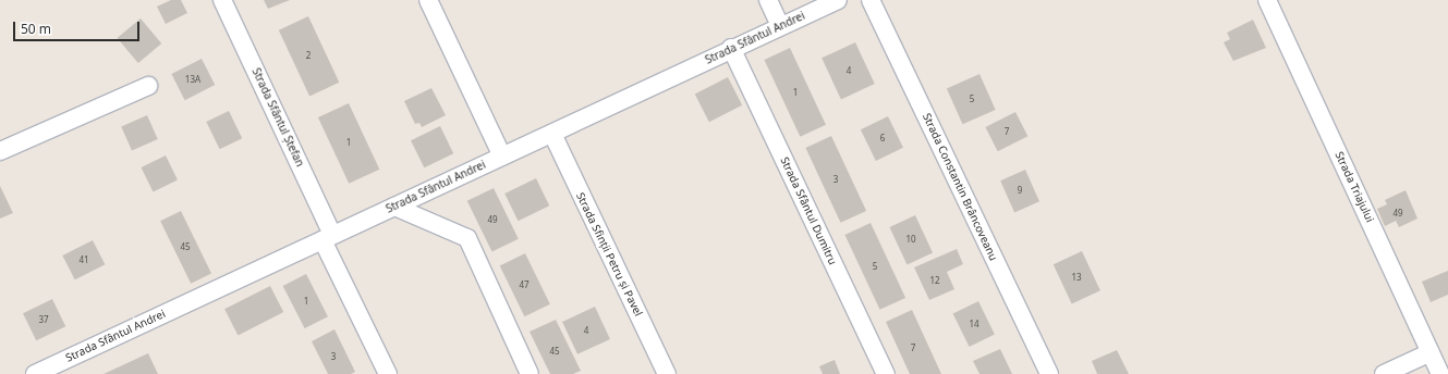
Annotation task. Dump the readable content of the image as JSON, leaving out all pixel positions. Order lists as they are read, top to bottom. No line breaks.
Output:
{"streets":{"street":["Strada Sfântul Andrei","Strada Sfântul Ștefan","Strada Constantin Brâncoveanu","Strada Triajului","Strada Sfântul Dumitru","Strada Sfinții Petru și Pavel"]},"crossings":[["Strada Sfântul Andrei","Strada Sfântul Ștefan"],["Strada Sfântul Andrei","Strada Sfântul Dumitru"],["Strada Sfântul Andrei","Strada Sfinții Petru și Pavel"]],"house_numbers":["2","4","13A","1","5","7","6","1","3","9","49","49","10","45","41","5","13","12","47","1","37","14","4","7","45","3"],"scale_bar":"50 m"}
